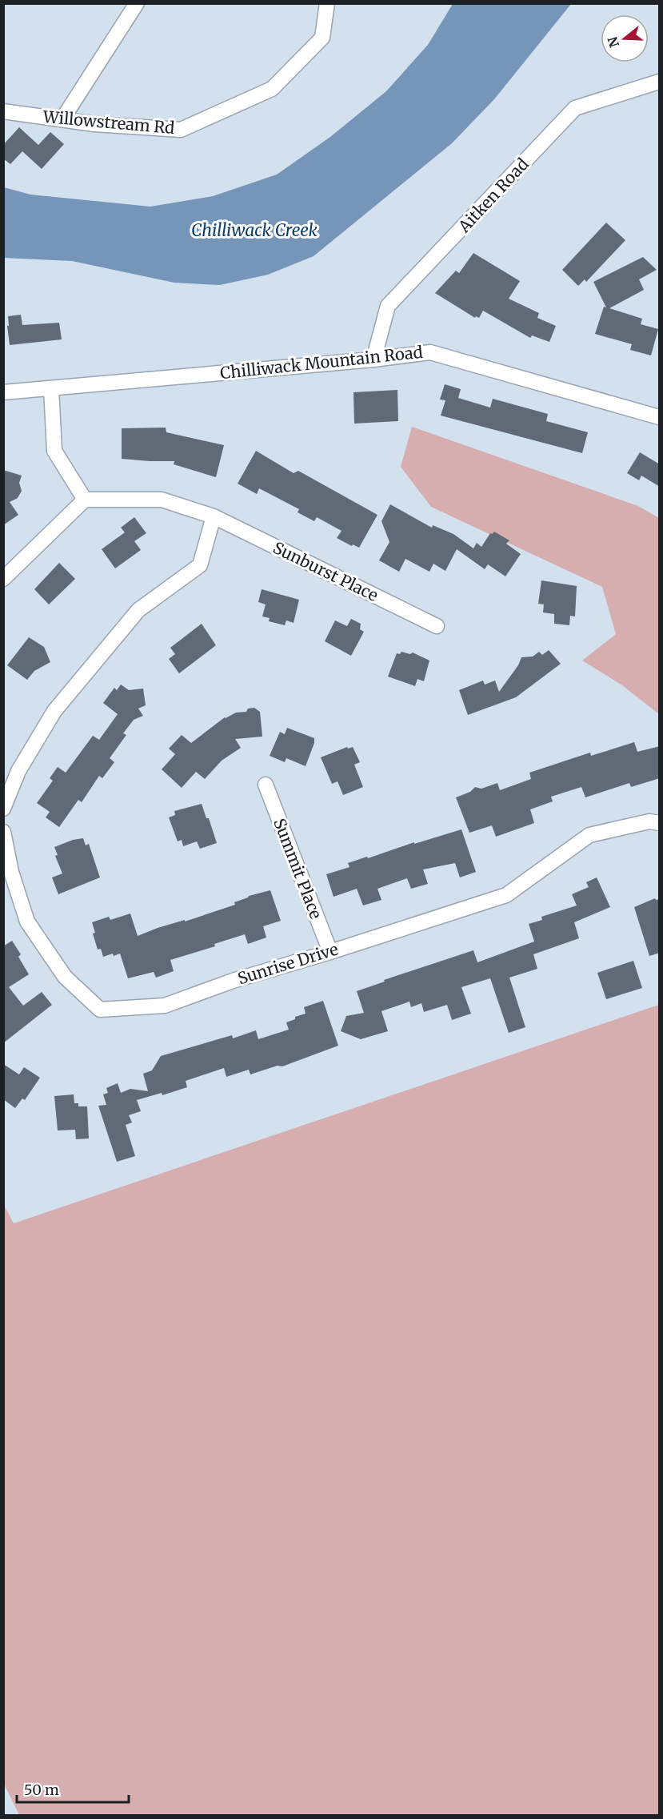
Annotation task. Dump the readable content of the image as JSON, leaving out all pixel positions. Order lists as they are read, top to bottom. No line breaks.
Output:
{"streets":{"street":["Willowstream Rd","Aitken Road","Chilliwack Mountain Road","Sunburst Place","Summit Place","Sunrise Drive"]},"crossings":[["Aitken Road","Chilliwack Mountain Road"],["Summit Place","Sunrise Drive"]],"water":["Chilliwack Creek"],"scale_bar":"50 m","north":"left"}
